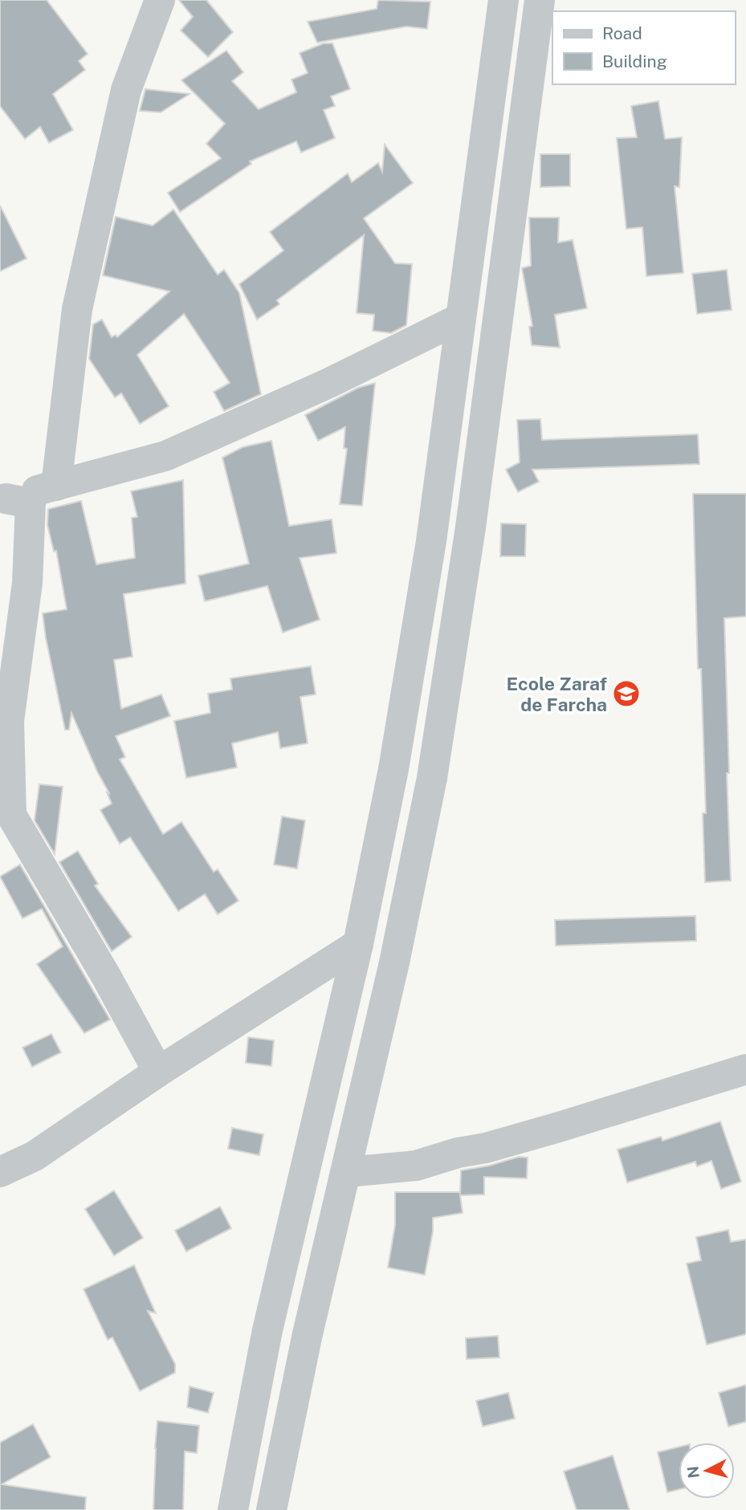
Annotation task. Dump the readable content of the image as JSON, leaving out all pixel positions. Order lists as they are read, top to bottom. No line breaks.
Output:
{"places":{"school or university":["Ecole Zaraf de Farcha"]},"legend":["Road","Building"],"north":"left"}
